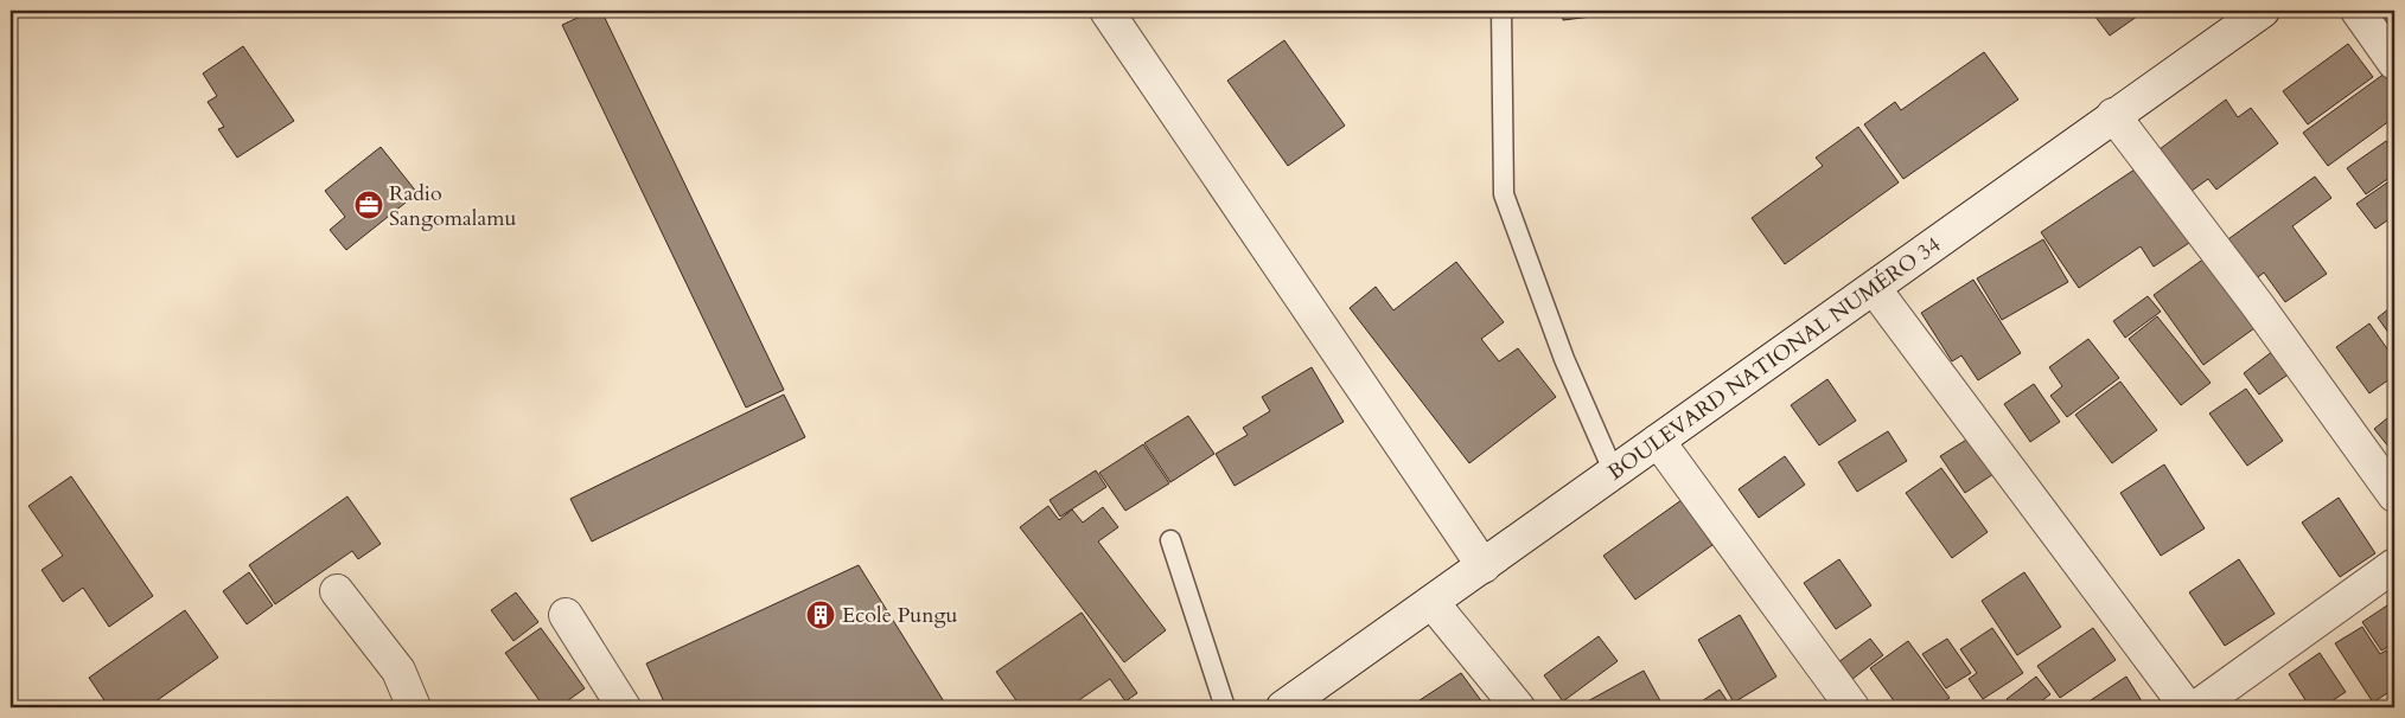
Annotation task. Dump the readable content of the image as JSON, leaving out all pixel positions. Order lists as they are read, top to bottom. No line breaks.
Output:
{"streets":{"street":["BOULEVARD NATIONAL NUMÉRO 34"]},"places":{"office":["Radio Sangomalamu"],"building":["Ecole Pungu"]}}
